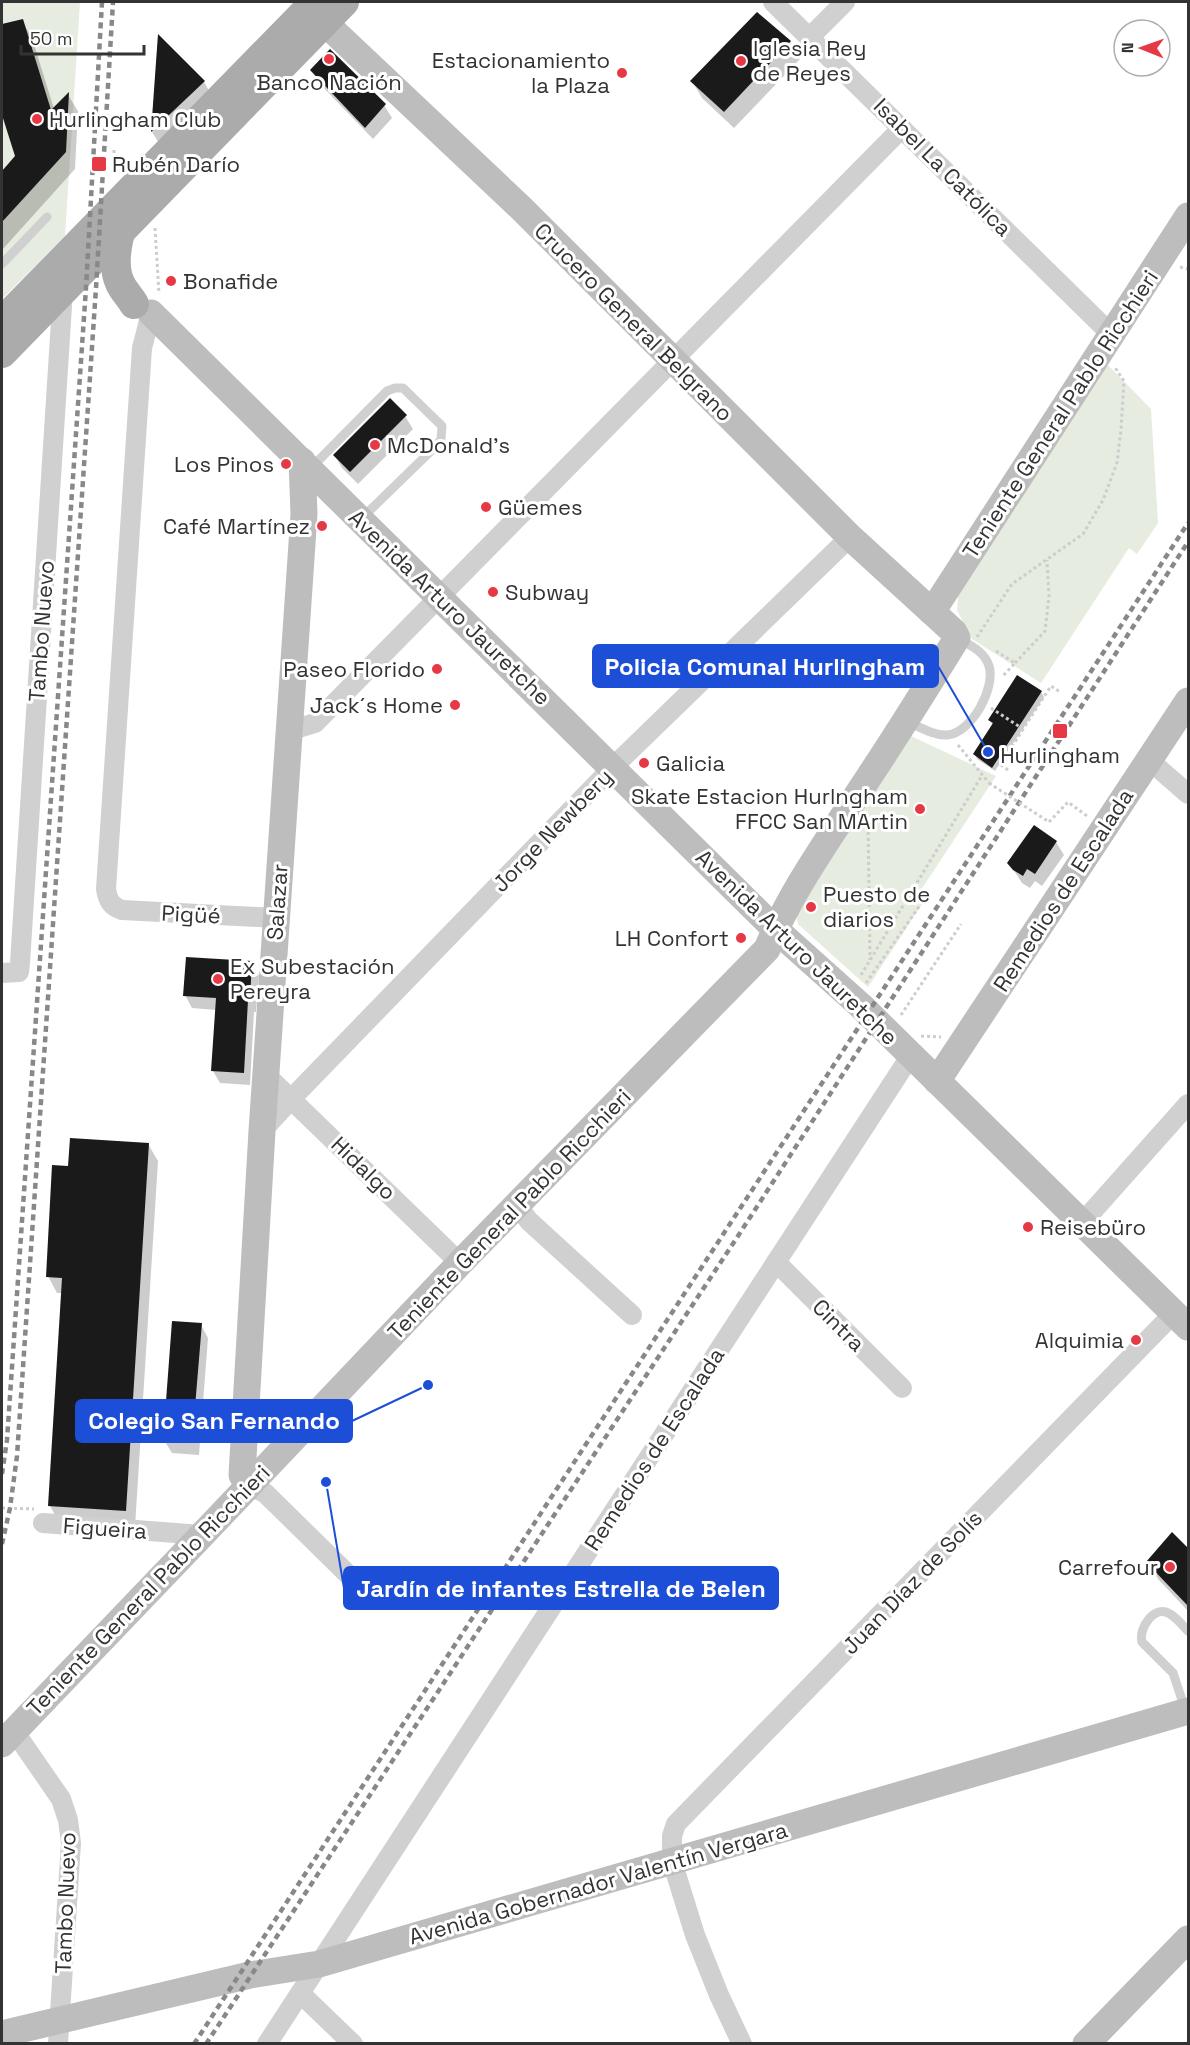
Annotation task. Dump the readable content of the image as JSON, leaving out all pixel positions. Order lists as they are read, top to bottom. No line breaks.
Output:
{"streets":{"street":["Isabel La Católica","Crucero General Belgrano","Teniente General Pablo Ricchieri","Avenida Arturo Jauretche","Tambo Nuevo","Jorge Newbery","Remedios de Escalada","Salazar","Pigüé","Hidalgo","Cintra","Figueira","Juan Díaz de Solís","Avenida Gobernador Valentín Vergara"]},"crossings":[["Isabel La Católica","Teniente General Pablo Ricchieri"],["Crucero General Belgrano","Teniente General Pablo Ricchieri"],["Crucero General Belgrano","Jorge Newbery"],["Teniente General Pablo Ricchieri","Avenida Arturo Jauretche"],["Teniente General Pablo Ricchieri","Tambo Nuevo"],["Teniente General Pablo Ricchieri","Salazar"],["Teniente General Pablo Ricchieri","Hidalgo"],["Teniente General Pablo Ricchieri","Figueira"],["Avenida Arturo Jauretche","Jorge Newbery"],["Avenida Arturo Jauretche","Remedios de Escalada"],["Avenida Arturo Jauretche","Salazar"],["Avenida Arturo Jauretche","Pigüé"],["Avenida Arturo Jauretche","Juan Díaz de Solís"],["Tambo Nuevo","Avenida Gobernador Valentín Vergara"],["Jorge Newbery","Salazar"],["Jorge Newbery","Hidalgo"],["Remedios de Escalada","Cintra"],["Remedios de Escalada","Avenida Gobernador Valentín Vergara"],["Salazar","Pigüé"],["Salazar","Hidalgo"],["Juan Díaz de Solís","Avenida Gobernador Valentín Vergara"]],"places":{"other":["Banco Nación","Iglesia Rey de Reyes","Estacionamiento la Plaza","Hurlingham Club","Bonafide","McDonald's","Los Pinos","Güemes","Café Martínez","Subway","Paseo Florido","Jack´s Home","Policia Comunal Hurlingham","Galicia","Skate Estacion Hurlngham FFCC San MArtin","Puesto de diarios","LH Confort","Ex Subestación Pereyra","Reisebüro","Alquimia","Colegio San Fernando","Jardín de infantes Estrella de Belen","Carrefour"],"transit":["Rubén Darío","Hurlingham"]},"scale_bar":"50 m","north":"left"}
